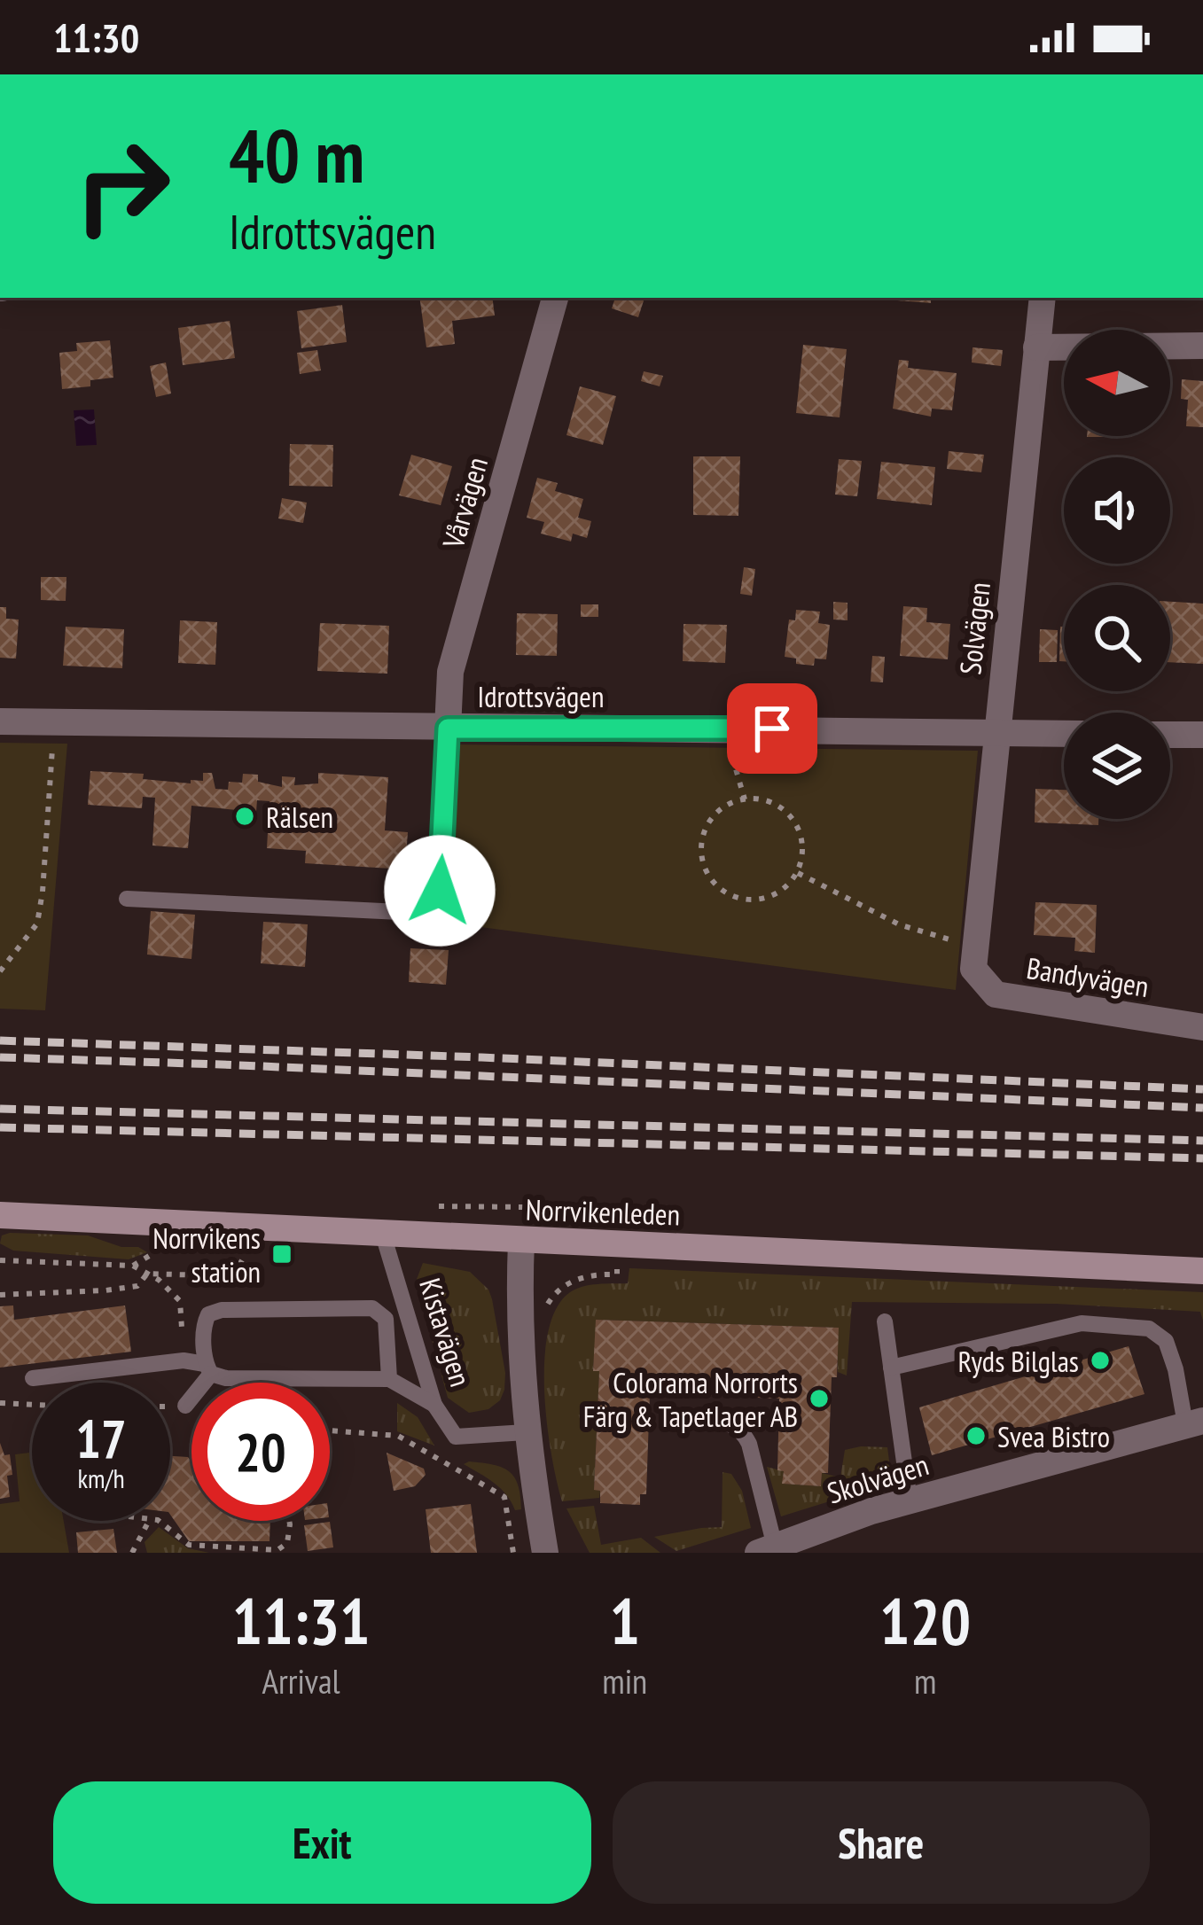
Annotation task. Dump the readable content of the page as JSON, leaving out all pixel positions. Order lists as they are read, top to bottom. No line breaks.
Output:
{"streets":{"main road":["Norrvikenleden"],"street":["Vårvägen","Solvägen","Idrottsvägen","Bandyvägen","Kistavägen","Skolvägen"]},"crossings":[["Vårvägen","Idrottsvägen"],["Solvägen","Idrottsvägen"],["Solvägen","Bandyvägen"],["Norrvikenleden","Kistavägen"]],"places":{"other":["Rälsen","Ryds Bilglas","Colorama Norrorts Färg & Tapetlager AB","Svea Bistro"],"transit":["Norrvikens station"]},"north":"left","page":{"status":"11:30","turn":["40 m","Idrottsvägen"],"speed":"17 km/h","limit":"20","eta":["11:31","Arrival","1","min","120","m"],"buttons":["Exit","Share"]}}
